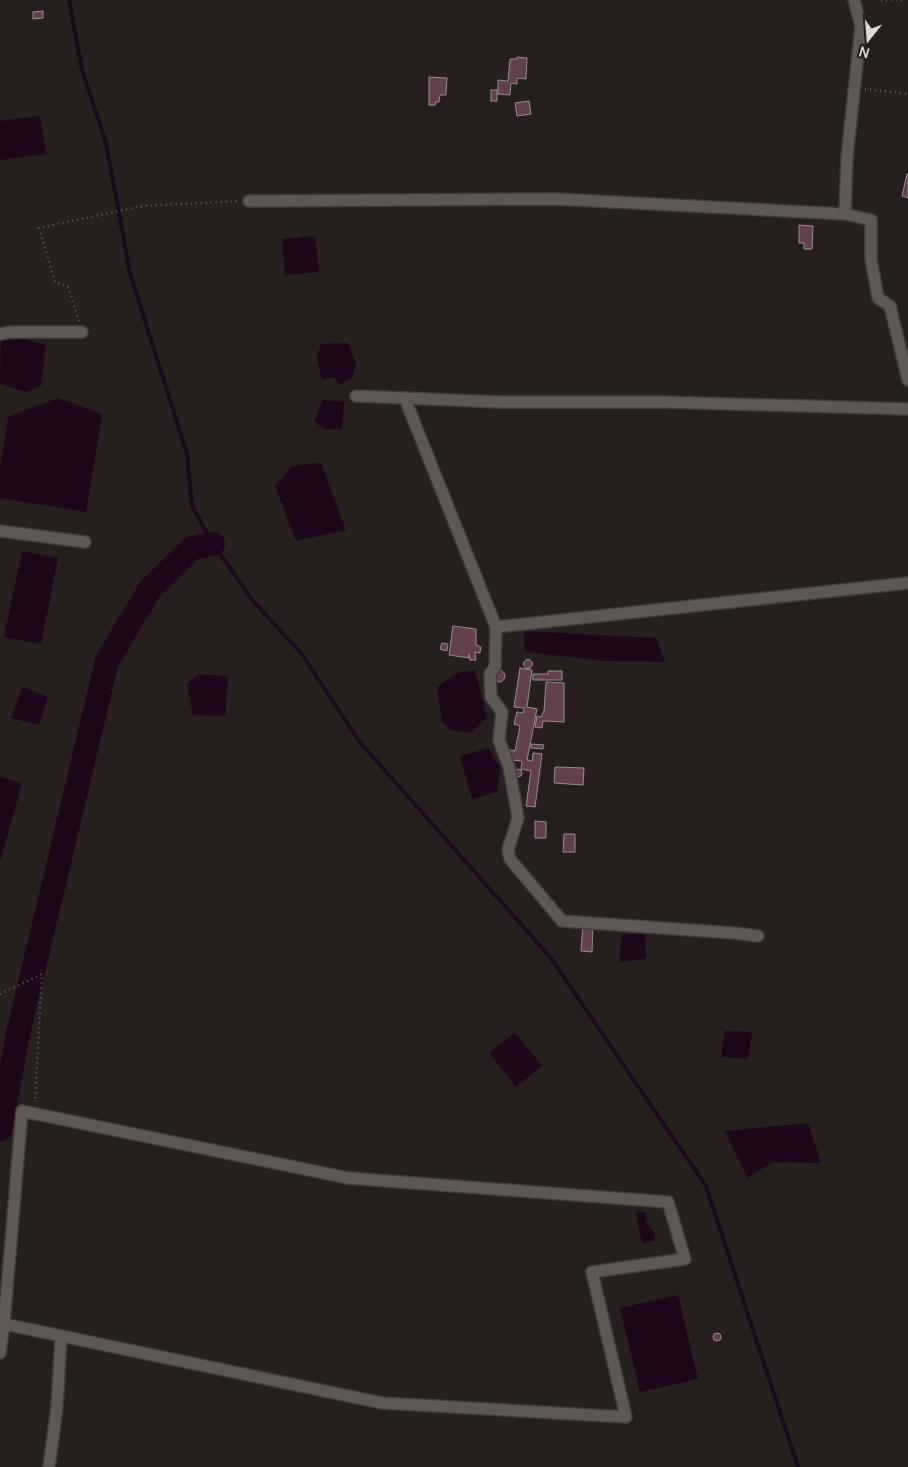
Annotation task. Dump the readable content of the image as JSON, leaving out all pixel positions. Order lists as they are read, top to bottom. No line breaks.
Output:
{"north":"bottom"}
